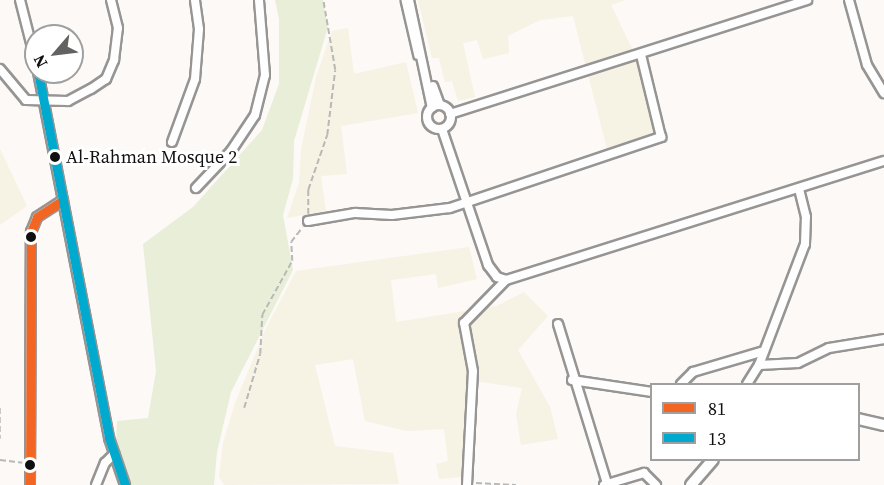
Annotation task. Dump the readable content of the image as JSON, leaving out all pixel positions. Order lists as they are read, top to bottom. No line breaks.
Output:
{"places":["Al-Rahman Mosque 2"],"lines":["transit line 13","transit line 81"],"legend":["81","13"],"north":"bottom left"}
